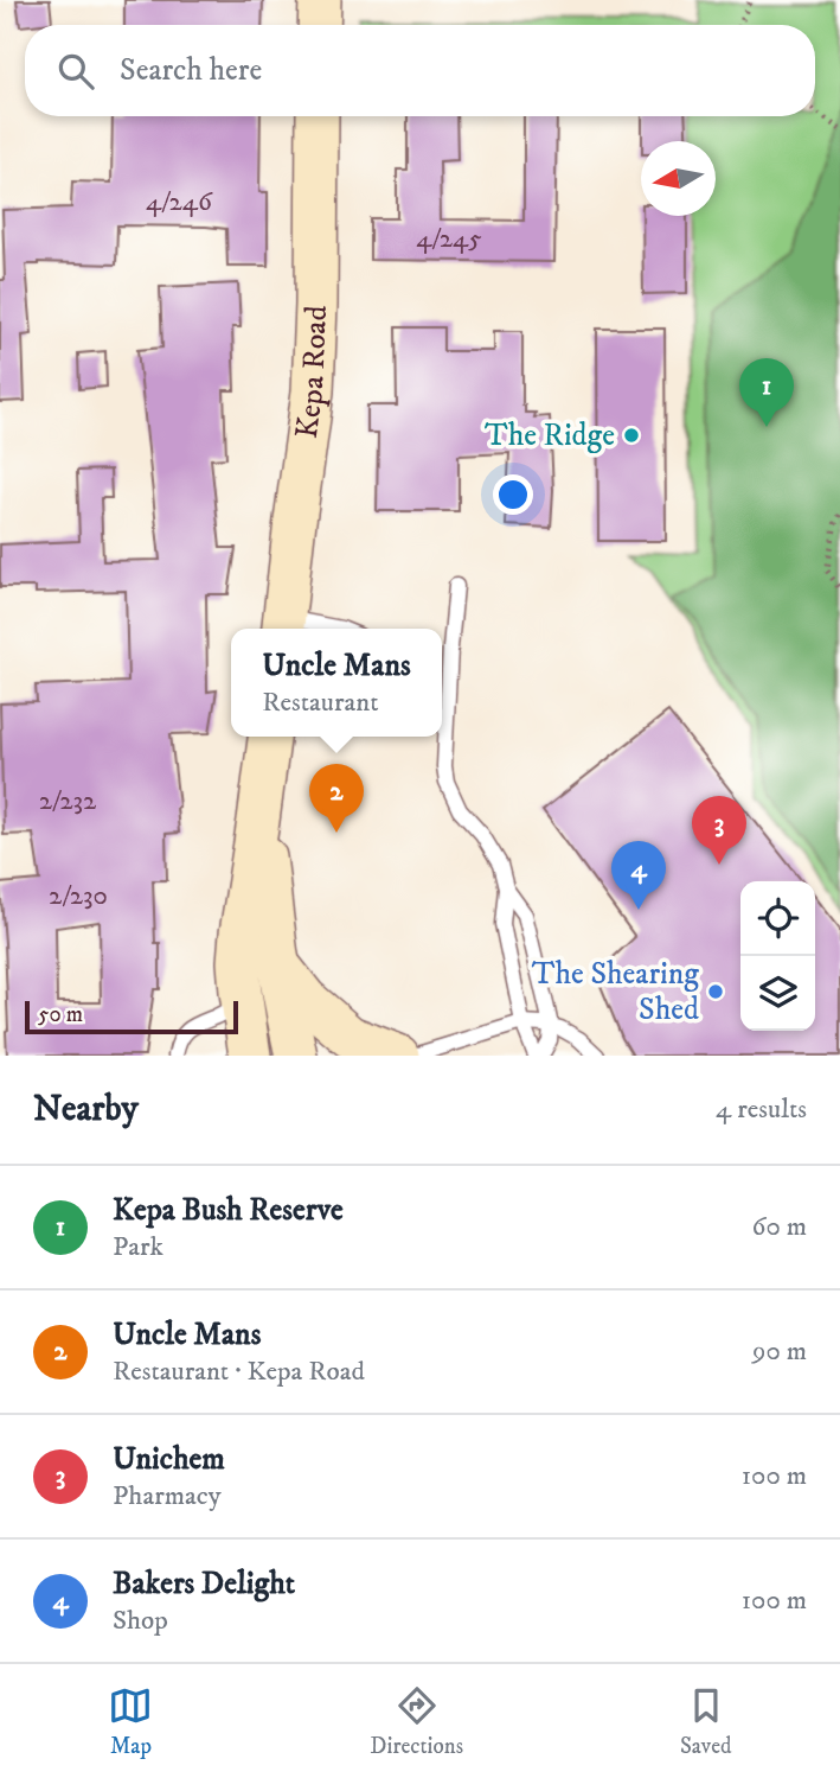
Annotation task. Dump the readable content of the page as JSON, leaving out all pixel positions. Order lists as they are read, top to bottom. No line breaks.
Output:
{"streets":{"main road":["Kepa Road"]},"places":["The Ridge","The Shearing Shed"],"house_numbers":["4/246","4/245","2/232","2/230"],"scale_bar":"50 m","north":"left","page":{"search":"Search here","pins":["1","2","3","4"],"popup":["Uncle Mans","Restaurant"],"scale":"50 m","heading":["Nearby","4 results"],"list":[{"mark":"1","name":"Kepa Bush Reserve","note":"Park","value":"60 m"},{"mark":"2","name":"Uncle Mans","note":"Restaurant · Kepa Road","value":"90 m"},{"mark":"3","name":"Unichem","note":"Pharmacy","value":"100 m"},{"mark":"4","name":"Bakers Delight","note":"Shop","value":"100 m"}],"nav":["Map","Directions","Saved"]}}
